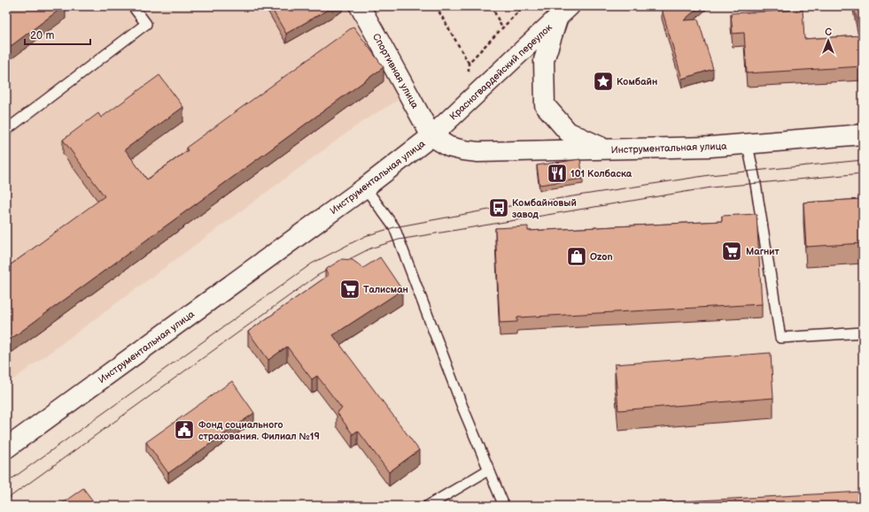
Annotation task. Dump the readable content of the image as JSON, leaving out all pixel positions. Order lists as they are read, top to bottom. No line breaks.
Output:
{"streets":{"main road":["Спортивная улица","Красногвардейский переулок","Инструментальная улица"]},"crossings":[["Спортивная улица","Красногвардейский переулок"],["Спортивная улица","Инструментальная улица"],["Красногвардейский переулок","Инструментальная улица"]],"places":{"place":["Комбайн"],"restaurant":["101 Колбаска"],"bus stop":["Комбайновый завод"],"supermarket":["Магнит","Талисман"],"shop":["Ozon"],"public building":["Фонд социального страхования. Филиал №19"]},"scale_bar":"20 m","north":"top"}
